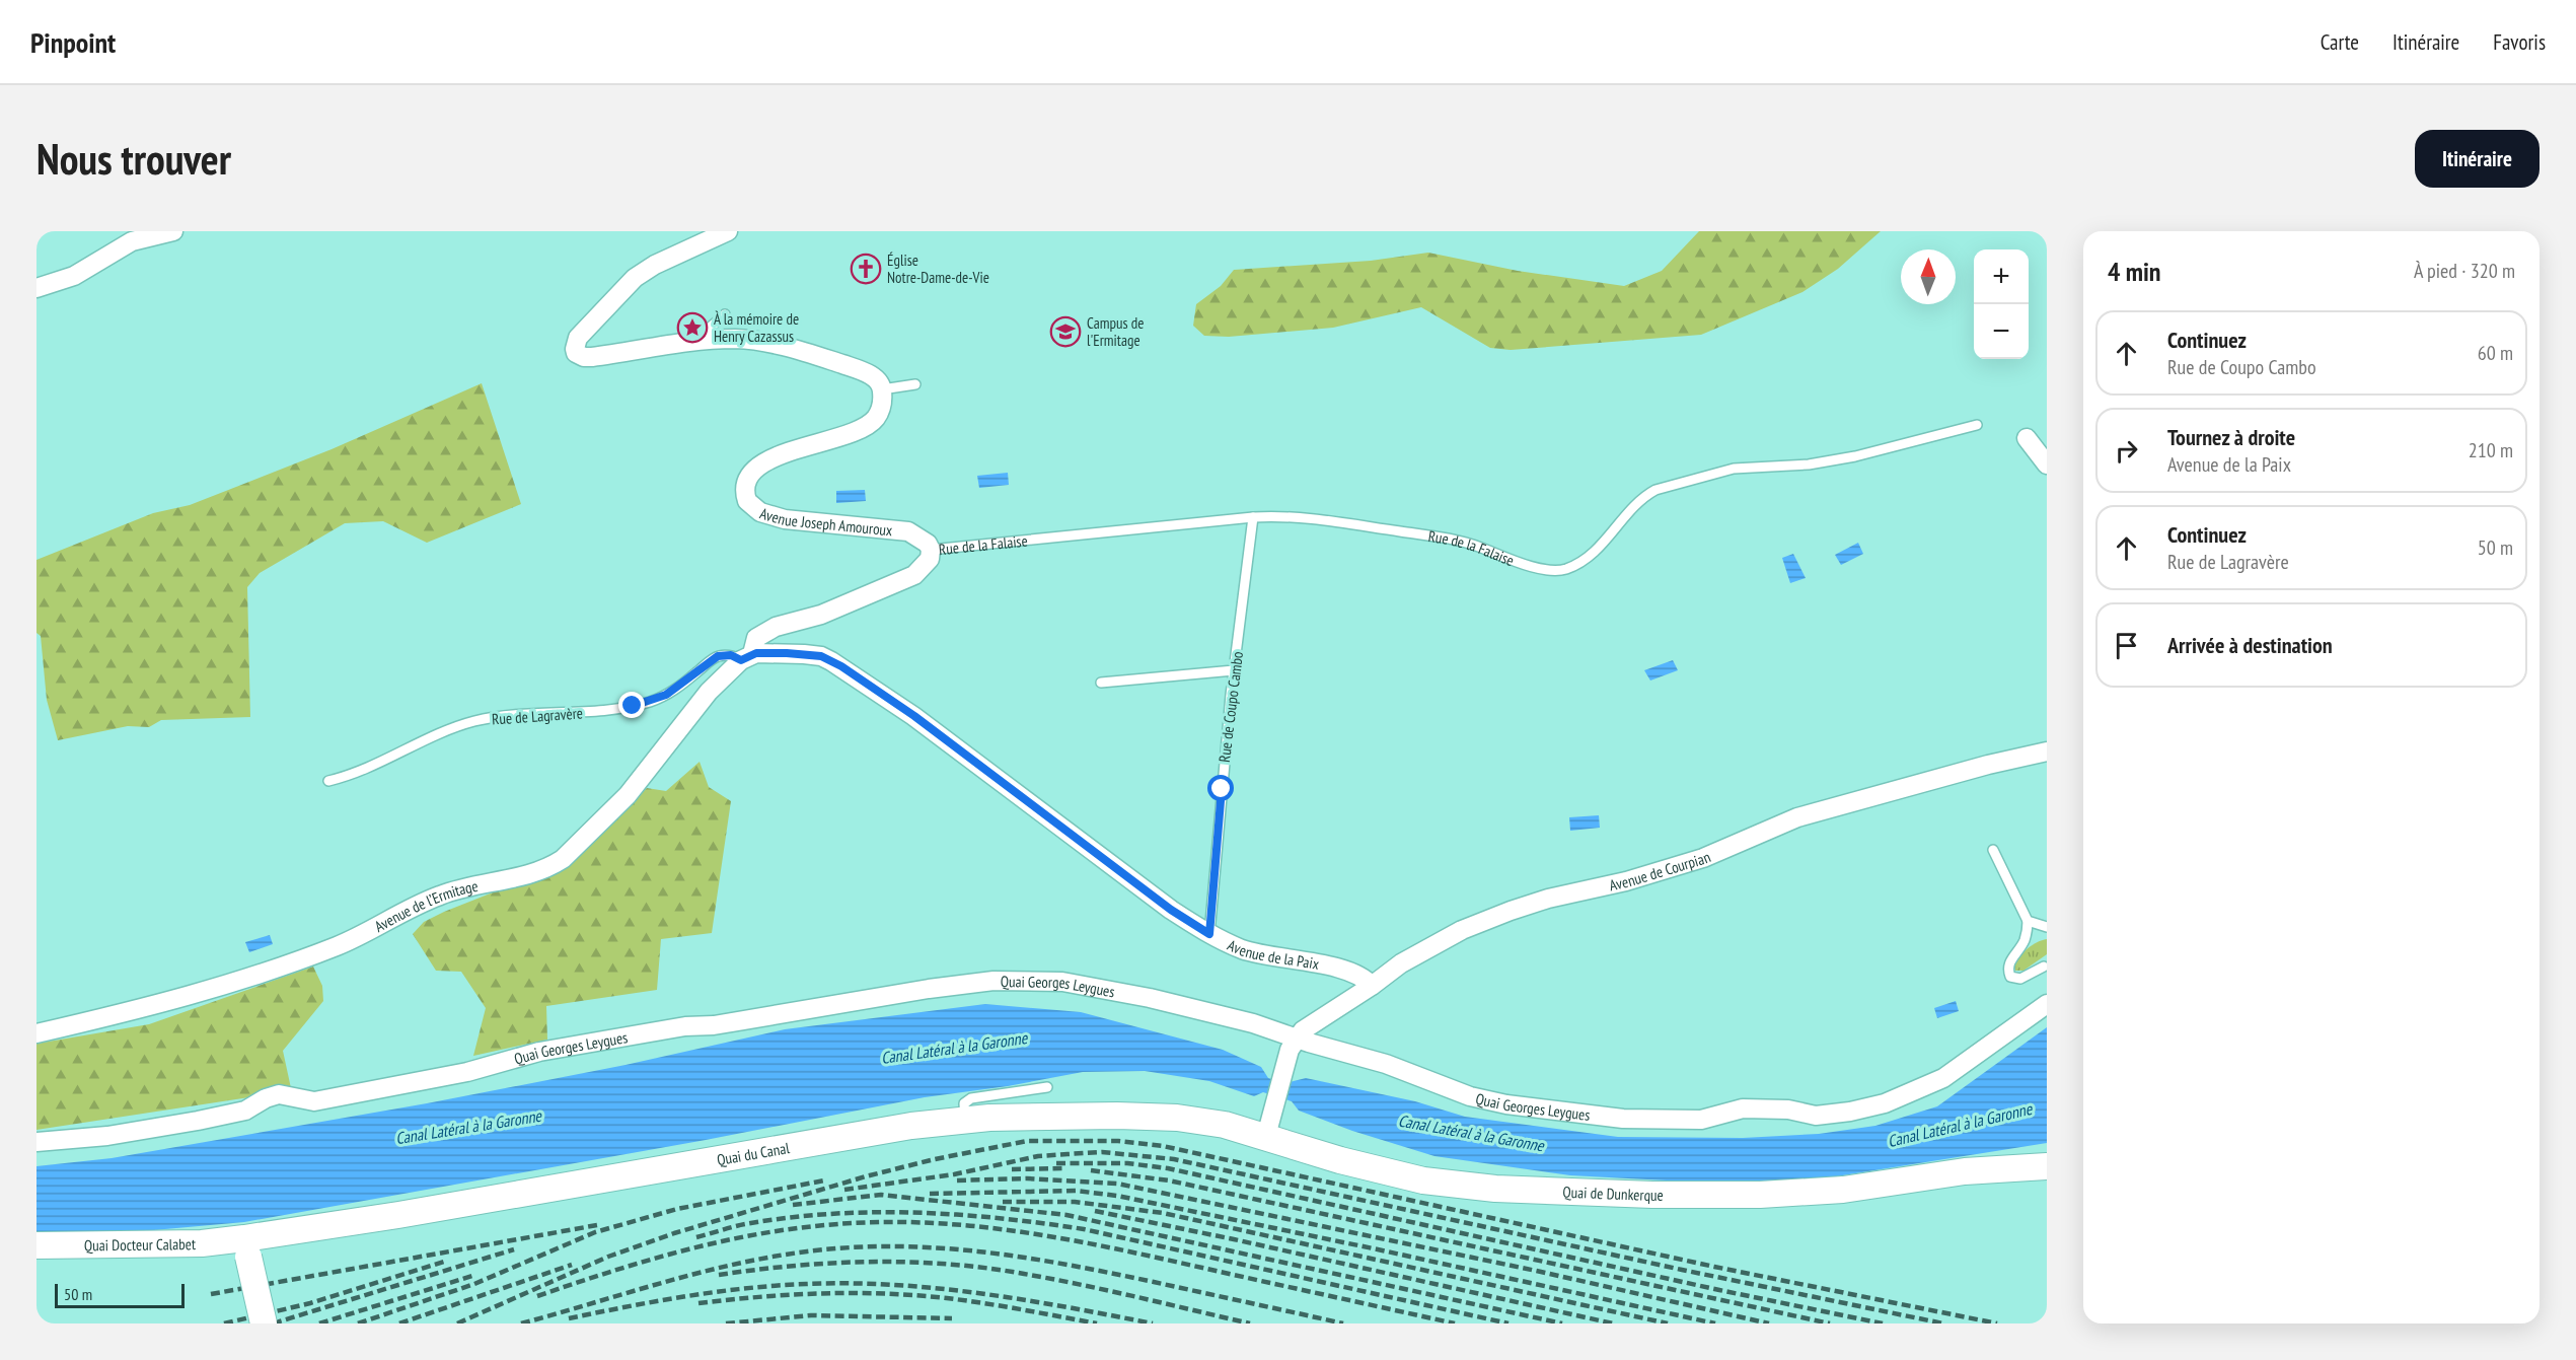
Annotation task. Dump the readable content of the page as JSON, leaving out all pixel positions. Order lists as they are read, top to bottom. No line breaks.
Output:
{"streets":{"street":["Avenue Joseph Amouroux","Avenue de Courpian","Avenue de l’Ermitage","Avenue de la Paix","Quai Georges Leygues","Quai du Canal","Quai de Dunkerque","Quai Docteur Calabet"],"lane":["Rue de la Falaise","Rue de Coupo Cambo","Rue de Lagravère"]},"crossings":[["Avenue Joseph Amouroux","Rue de la Falaise"],["Rue de la Falaise","Rue de Coupo Cambo"],["Rue de Coupo Cambo","Avenue de la Paix"],["Rue de Lagravère","Avenue de l’Ermitage"],["Rue de Lagravère","Avenue de la Paix"],["Avenue de Courpian","Avenue de la Paix"],["Avenue de Courpian","Quai Georges Leygues"],["Avenue de l’Ermitage","Avenue de la Paix"],["Quai du Canal","Quai de Dunkerque"],["Quai du Canal","Quai Docteur Calabet"]],"water":["Canal Latéral à la Garonne"],"places":{"church":["Église Notre-Dame-de-Vie"],"place":["À la mémoire de Henry Cazassus"],"school or university":["Campus de l'Ermitage"]},"scale_bar":"50 m","north":"top","page":{"header":"Pinpoint","nav":["Carte","Itinéraire","Favoris"],"buttons":"Itinéraire","title":"Nous trouver","heading":["4 min","À pied · 320 m"],"map_buttons":["+","−"],"list":[["Continuez","Rue de Coupo Cambo","60 m"],["Tournez à droite","Avenue de la Paix","210 m"],["Continuez","Rue de Lagravère","50 m"],"Arrivée à destination"],"scale":"50 m"}}
